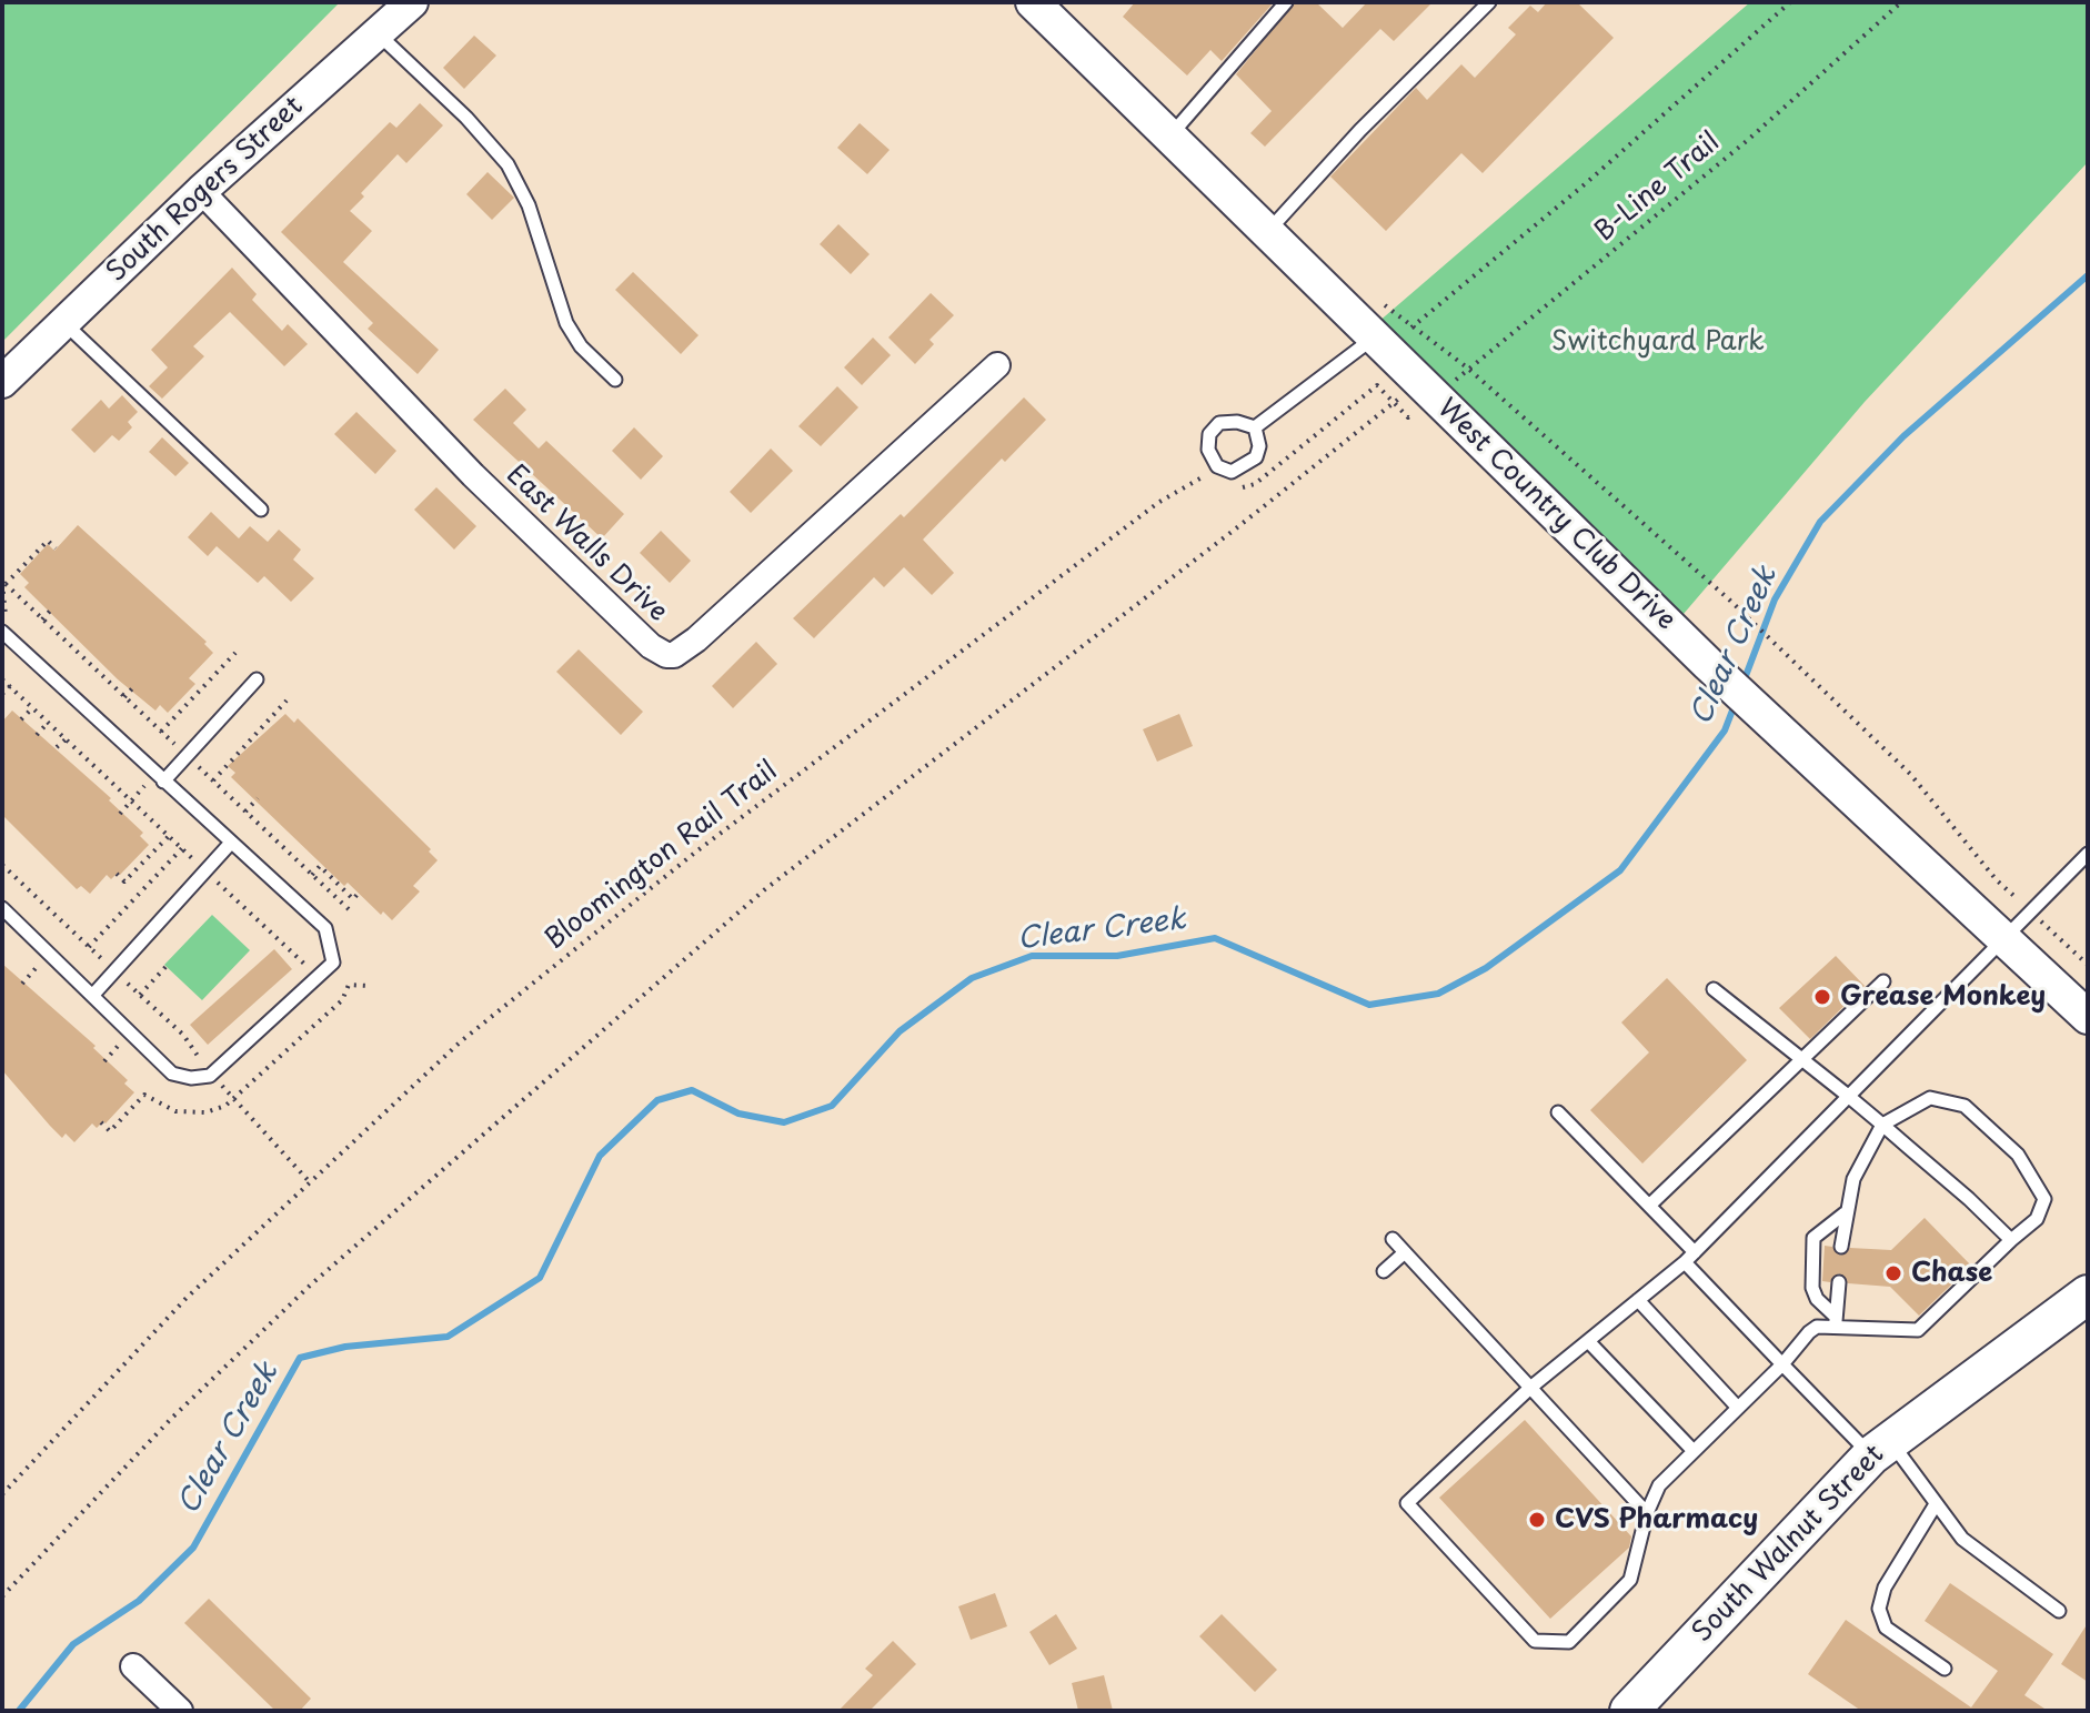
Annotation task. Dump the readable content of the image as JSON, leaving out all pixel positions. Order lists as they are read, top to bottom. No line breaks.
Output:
{"streets":{"main road":["West Country Club Drive","South Walnut Street"],"street":["South Rogers Street","East Walls Drive"],"path":["B-Line Trail","Bloomington Rail Trail"]},"crossings":[["B-Line Trail","West Country Club Drive"],["South Rogers Street","East Walls Drive"]],"water":["Clear Creek"],"parks":["Switchyard Park"],"places":["Grease Monkey","Chase","CVS Pharmacy"]}
